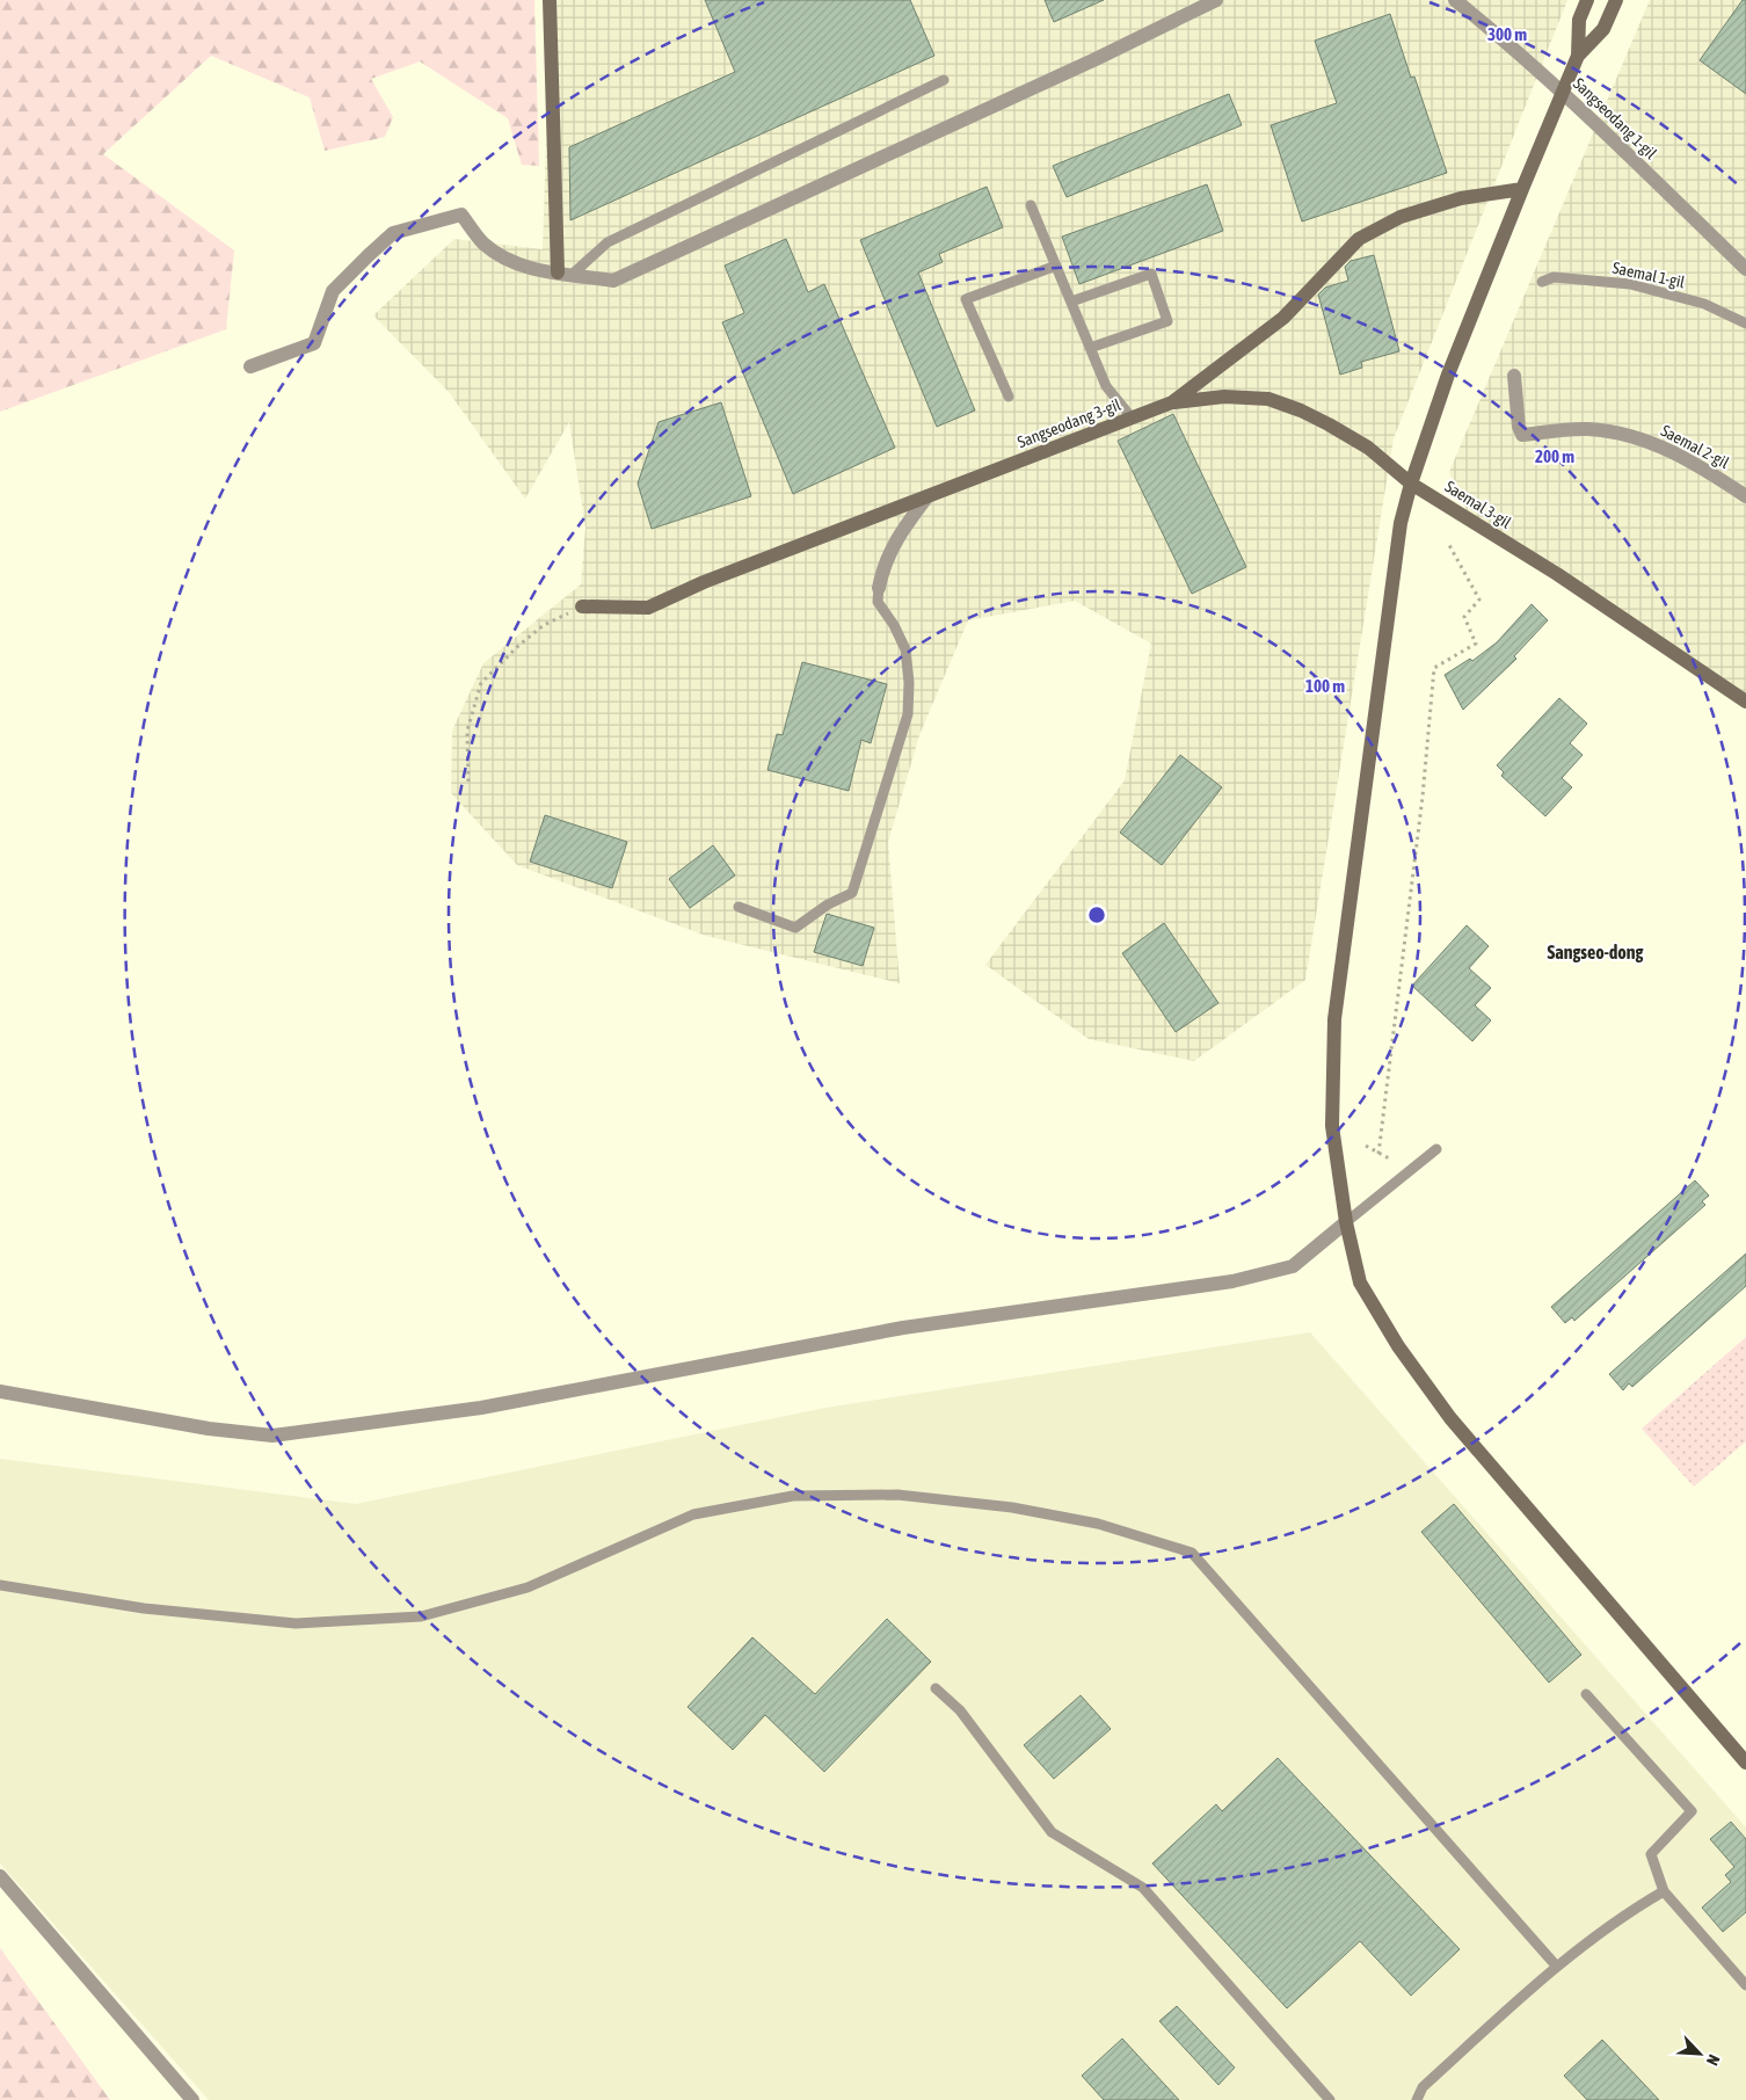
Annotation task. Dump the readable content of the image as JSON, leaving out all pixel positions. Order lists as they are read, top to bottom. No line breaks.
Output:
{"streets":{"street":["Sangseodang 1-gil","Sangseodang 3-gil","Saemal 2-gil","Saemal 3-gil"],"lane":["Saemal 1-gil"]},"crossings":[["Sangseodang 3-gil","Saemal 3-gil"]],"districts":["Sangseo-dong"],"north":"bottom right","rings":["300 m","200 m","100 m"]}
